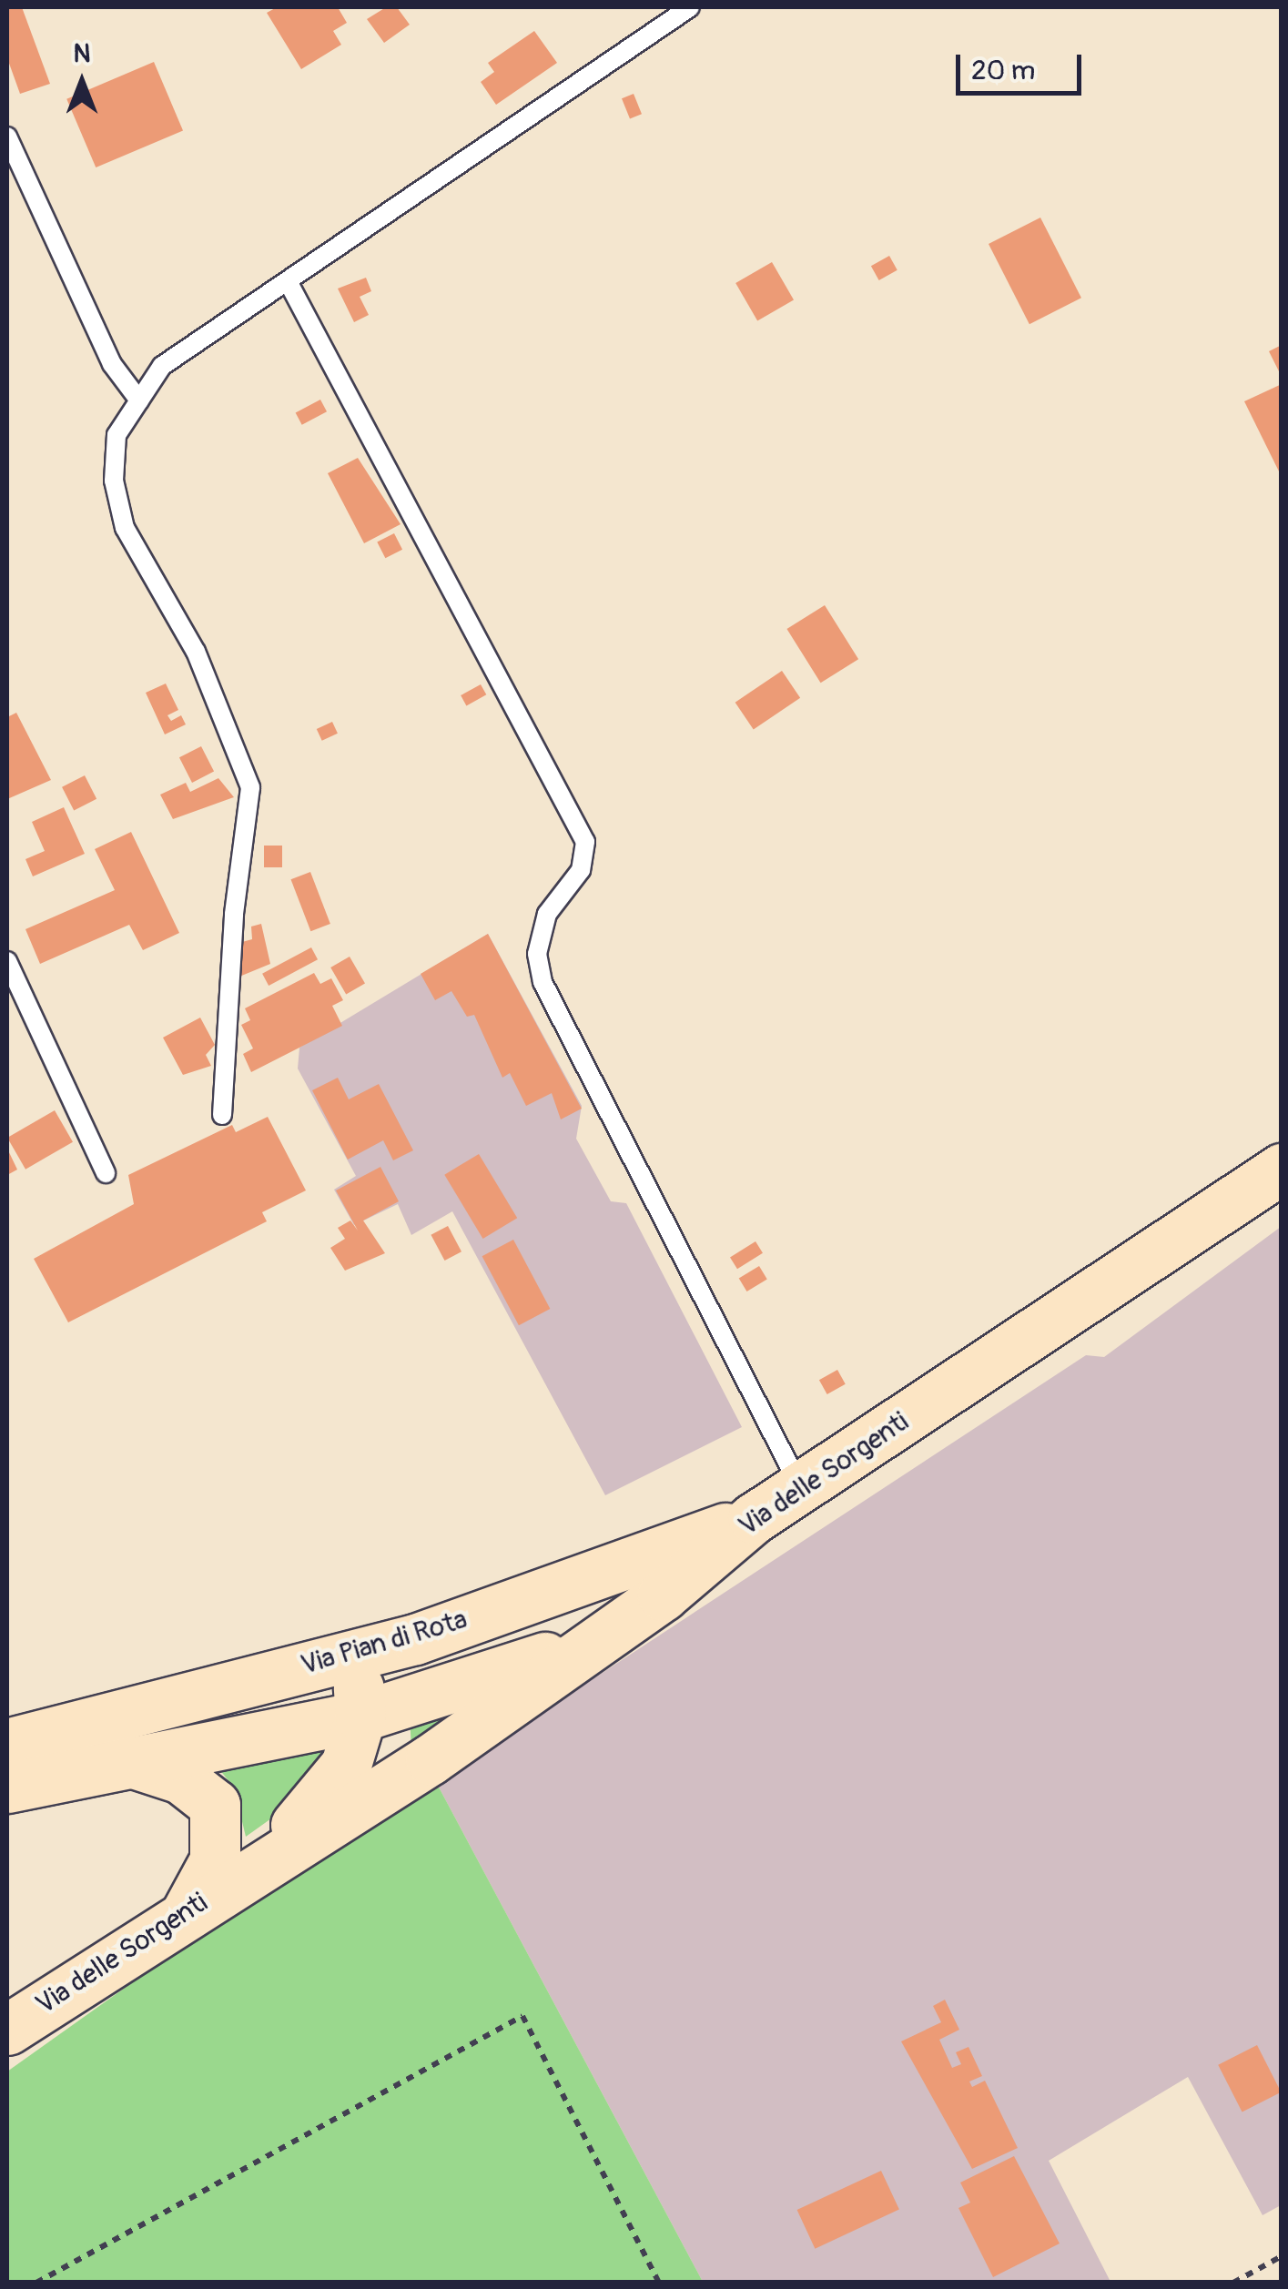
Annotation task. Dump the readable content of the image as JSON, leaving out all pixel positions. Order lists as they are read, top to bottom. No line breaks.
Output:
{"streets":{"main road":["Via delle Sorgenti","Via Pian di Rota"]},"crossings":[["Via delle Sorgenti","Via Pian di Rota"]],"scale_bar":"20 m","north":"top"}
